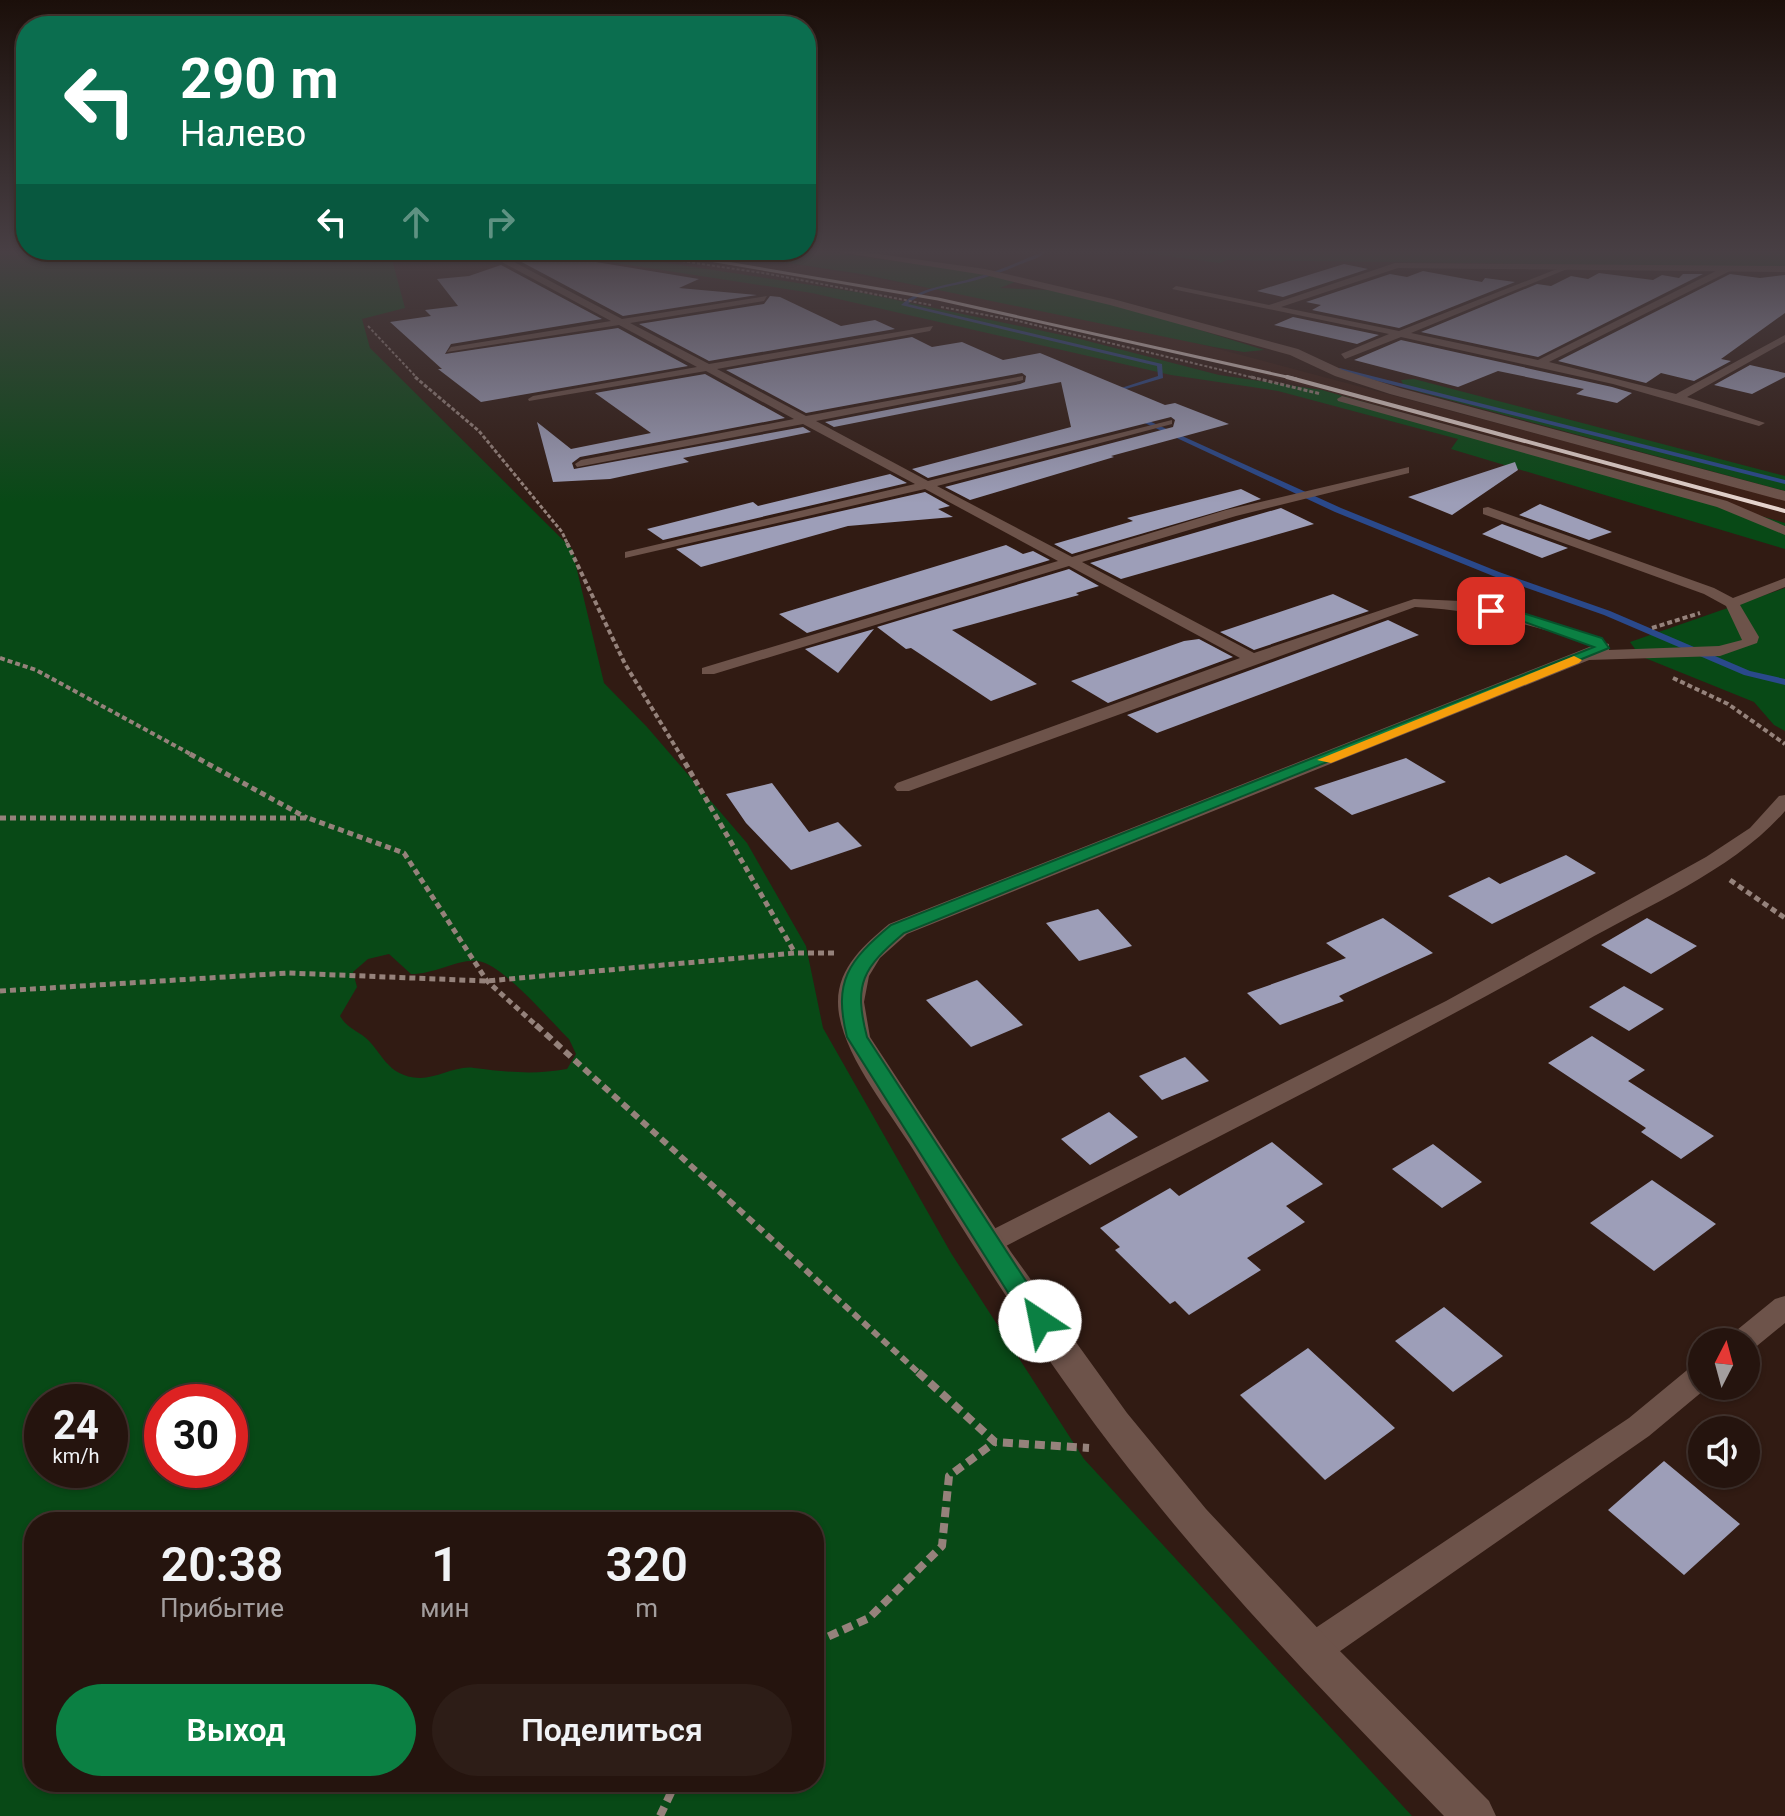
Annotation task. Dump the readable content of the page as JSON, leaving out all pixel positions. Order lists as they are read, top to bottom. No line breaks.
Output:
{"north":"top","page":{"turn":["290 m","Налево"],"speed":"24 km/h","limit":"30","eta":["20:38","Прибытие","1","мин","320","m"],"buttons":["Выход","Поделиться"]}}
